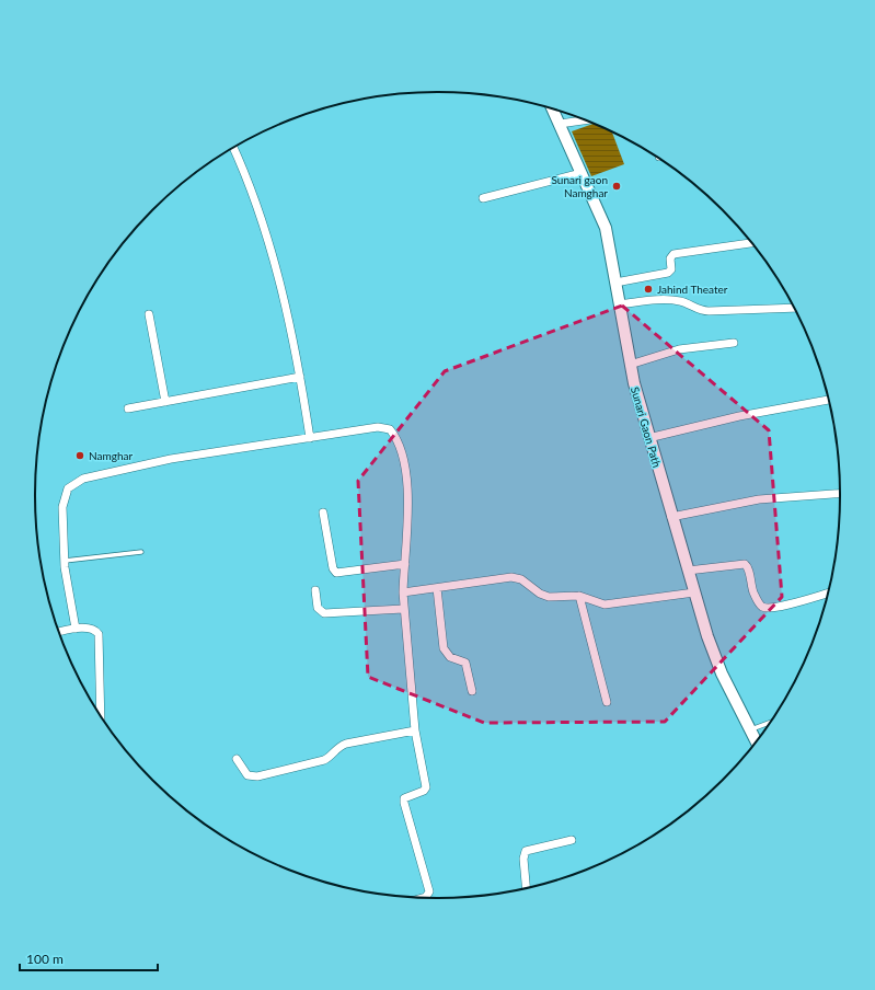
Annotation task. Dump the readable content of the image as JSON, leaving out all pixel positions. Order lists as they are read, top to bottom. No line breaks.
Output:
{"streets":{"street":["Sunari Gaon Path"]},"places":["Sunari gaon Namghar","Jahind Theater","Namghar"],"scale_bar":"100 m"}
